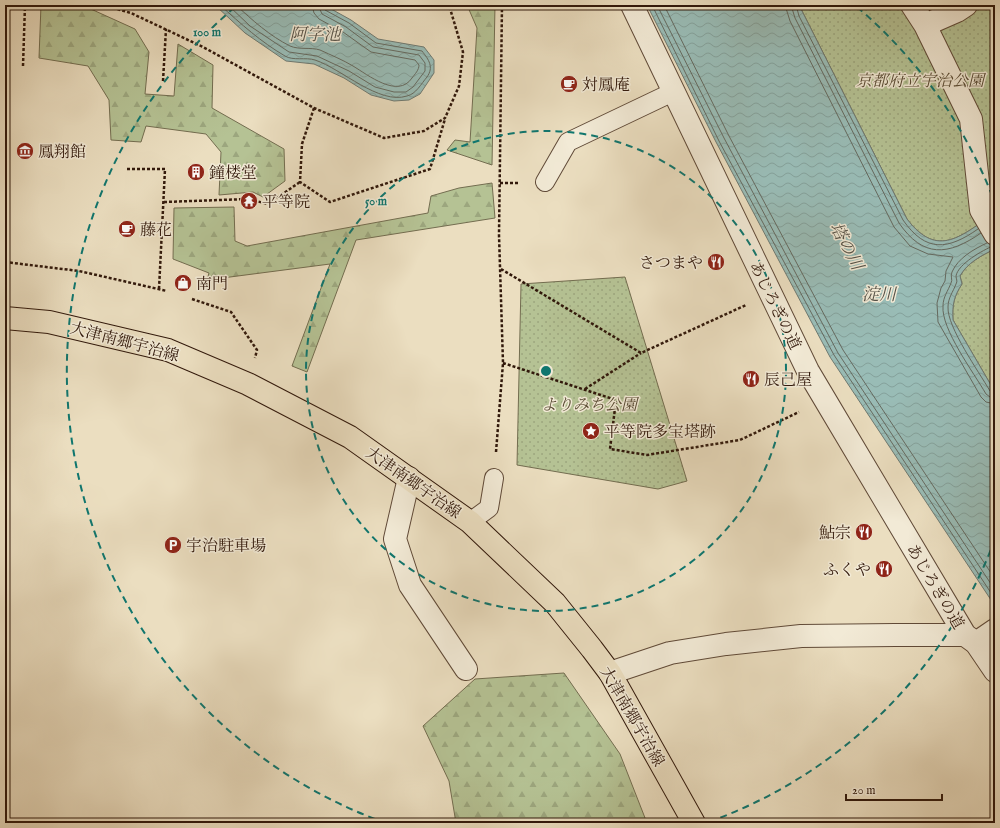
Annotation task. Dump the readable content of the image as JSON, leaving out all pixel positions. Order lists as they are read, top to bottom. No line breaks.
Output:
{"streets":{"main road":["大津南郷宇治線"],"street":["あじろぎの道"]},"water":["阿字池","塔の川","淀川"],"parks":["京都府立宇治公園","よりみち公園"],"places":{"cafe":["対鳳庵","藤花"],"museum":["鳳翔館"],"building":["鐘楼堂"],"temple":["平等院"],"restaurant":["さつまや","辰己屋","鮎宗","ふくや"],"shop":["南門"],"place":["平等院多宝塔跡"],"parking":["宇治駐車場"]},"scale_bar":"20 m","rings":["100 m","50 m"]}
